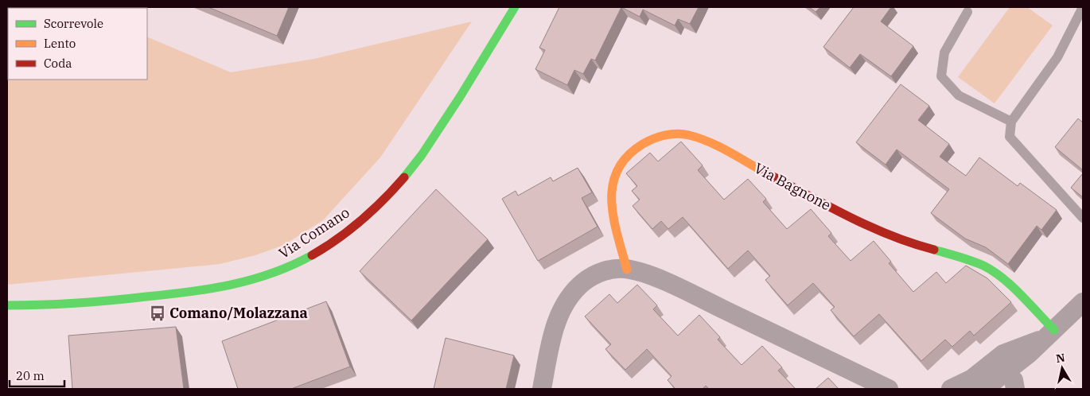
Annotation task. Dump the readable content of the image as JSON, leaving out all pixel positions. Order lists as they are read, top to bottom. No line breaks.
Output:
{"streets":{"street":["Via Bagnone","Via Comano"]},"places":{"bus stop":["Comano/Molazzana"]},"legend":["Scorrevole","Lento","Coda"],"scale_bar":"20 m","north":"top"}
